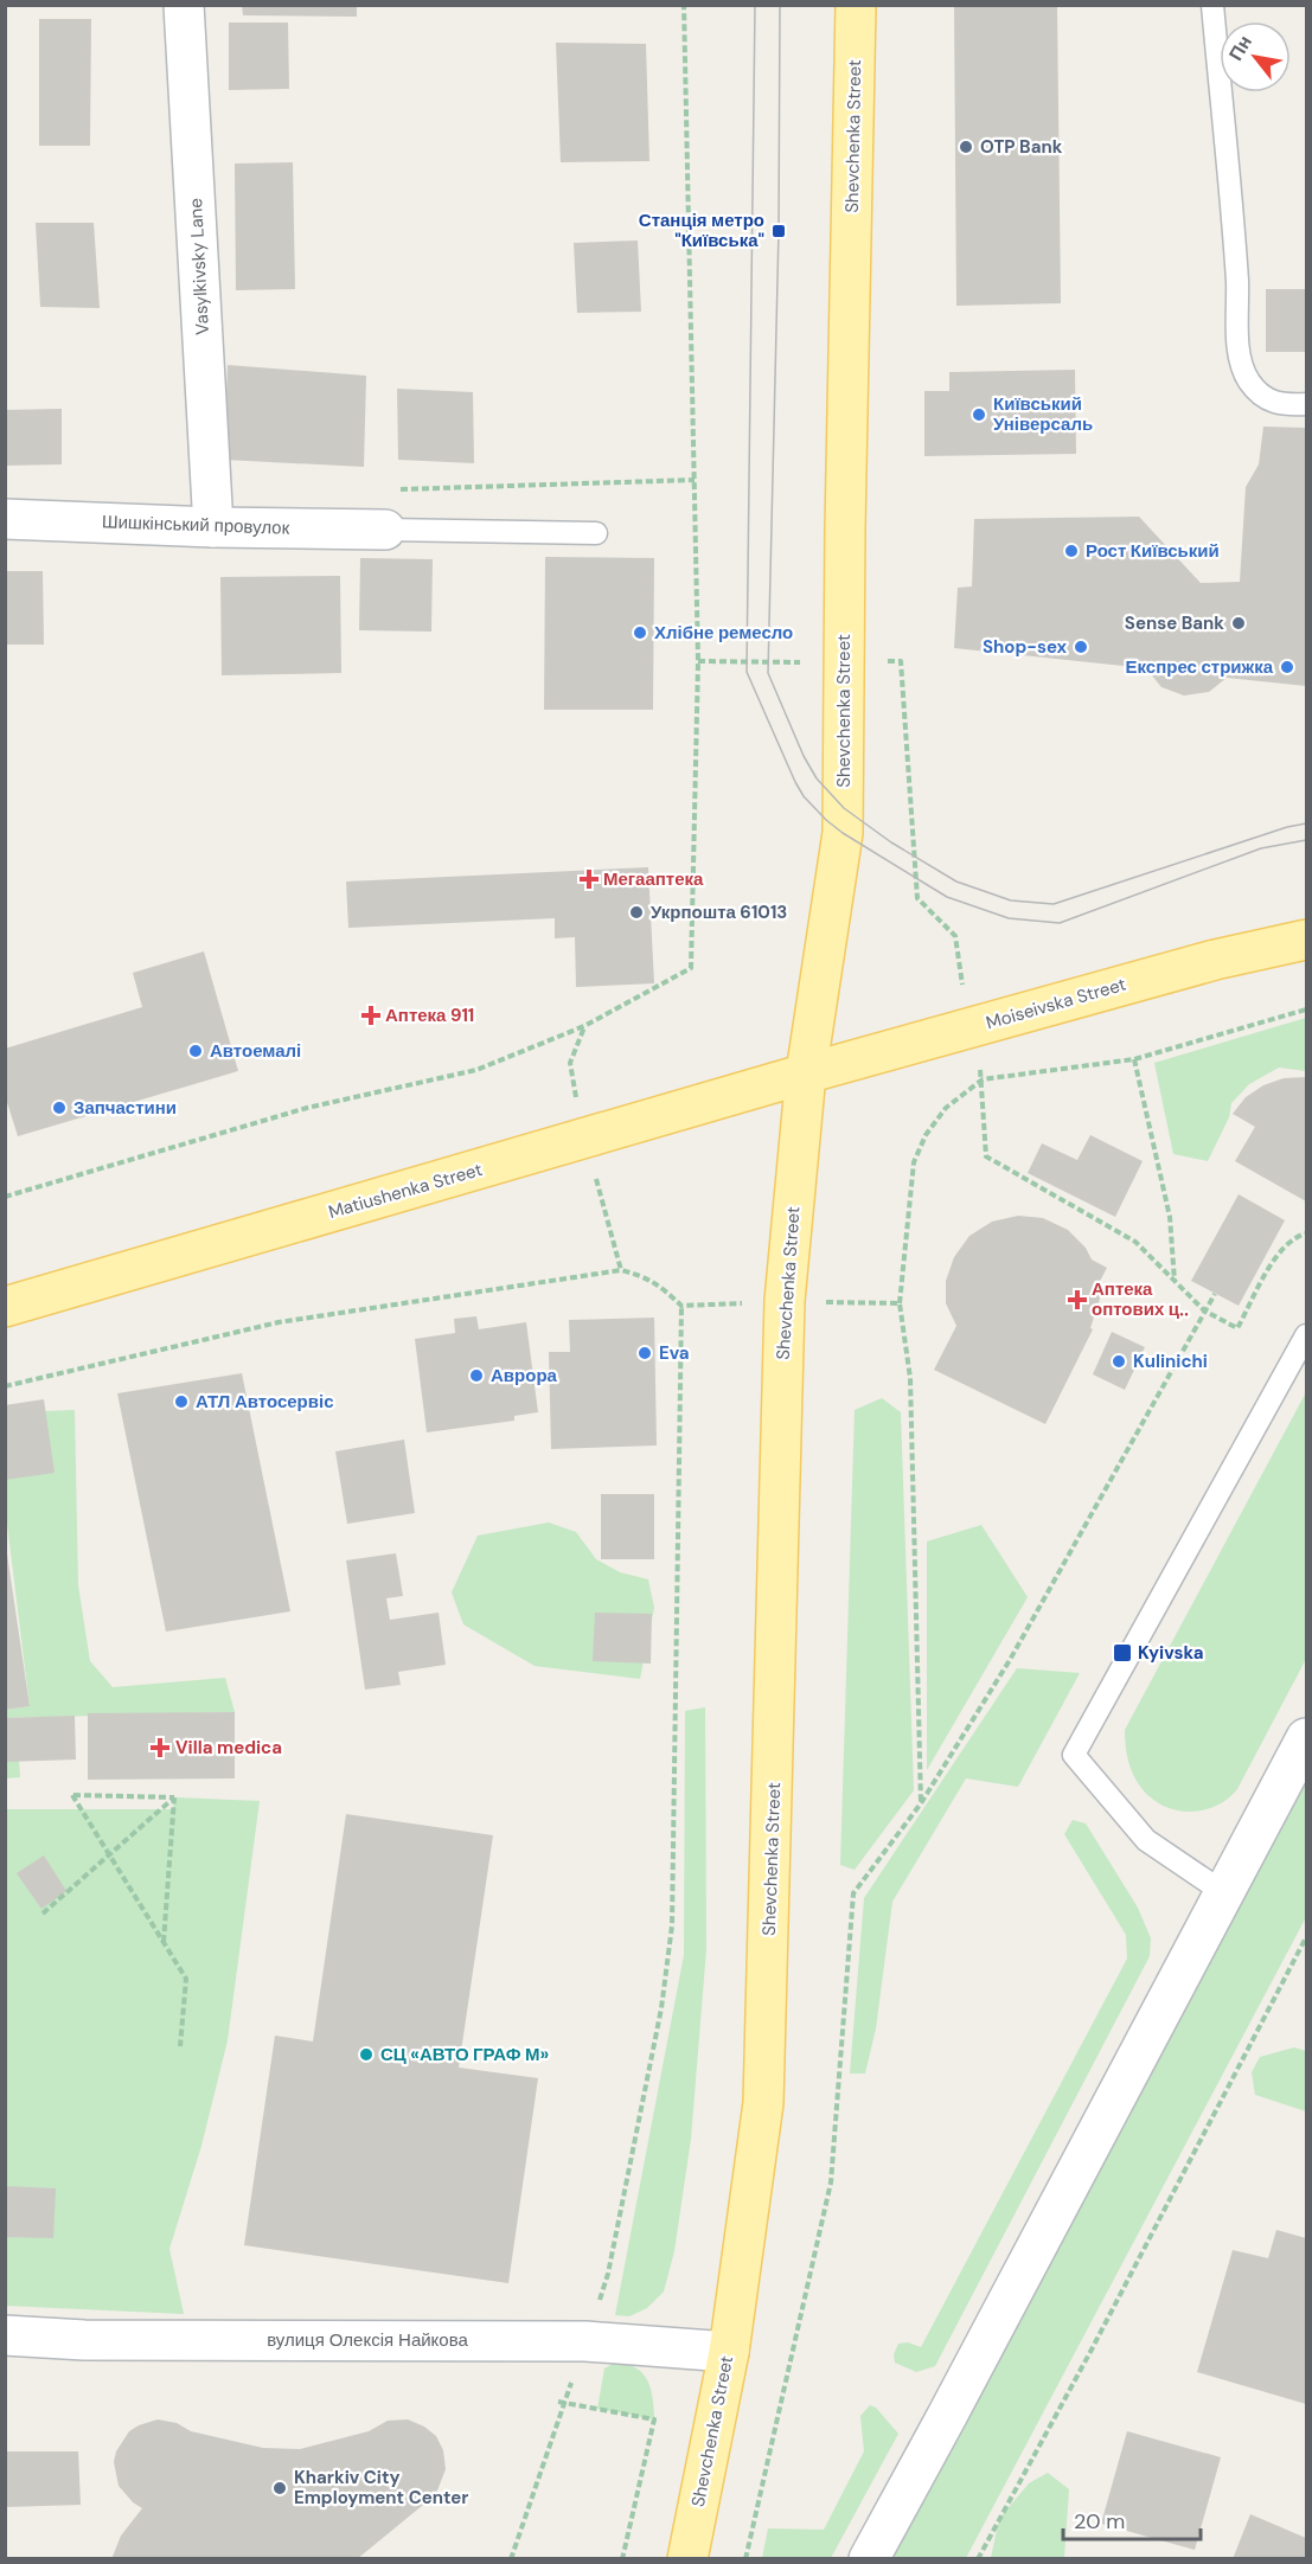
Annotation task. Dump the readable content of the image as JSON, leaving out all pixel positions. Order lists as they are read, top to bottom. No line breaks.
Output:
{"streets":{"main road":["Shevchenka Street","Moiseivska Street","Matiushenka Street"],"street":["Vasylkivsky Lane","Шишкінський провулок","вулиця Олексія Найкова"]},"crossings":[["Shevchenka Street","Moiseivska Street"],["Shevchenka Street","Matiushenka Street"],["Shevchenka Street","вулиця Олексія Найкова"],["Vasylkivsky Lane","Шишкінський провулок"],["Moiseivska Street","Matiushenka Street"]],"places":{"other":["OTP Bank","Київський Універсаль","Рост Київський","Sense Bank","Хлібне ремесло","Shop-sex","Експрес стрижка","Укрпошта 61013","Автоемалі","Запчастини","Eva","Kulinichi","Аврора","АТЛ Автосервіс","СЦ «АВТО ГРАФ М»","Kharkiv City Employment Center"],"transit":["Станція метро \"Київська\"","Kyivska"],"health":["Мегааптека","Аптека 911","Аптека оптових ц‥","Villa medica"]},"scale_bar":"20 m","north":"top left"}
